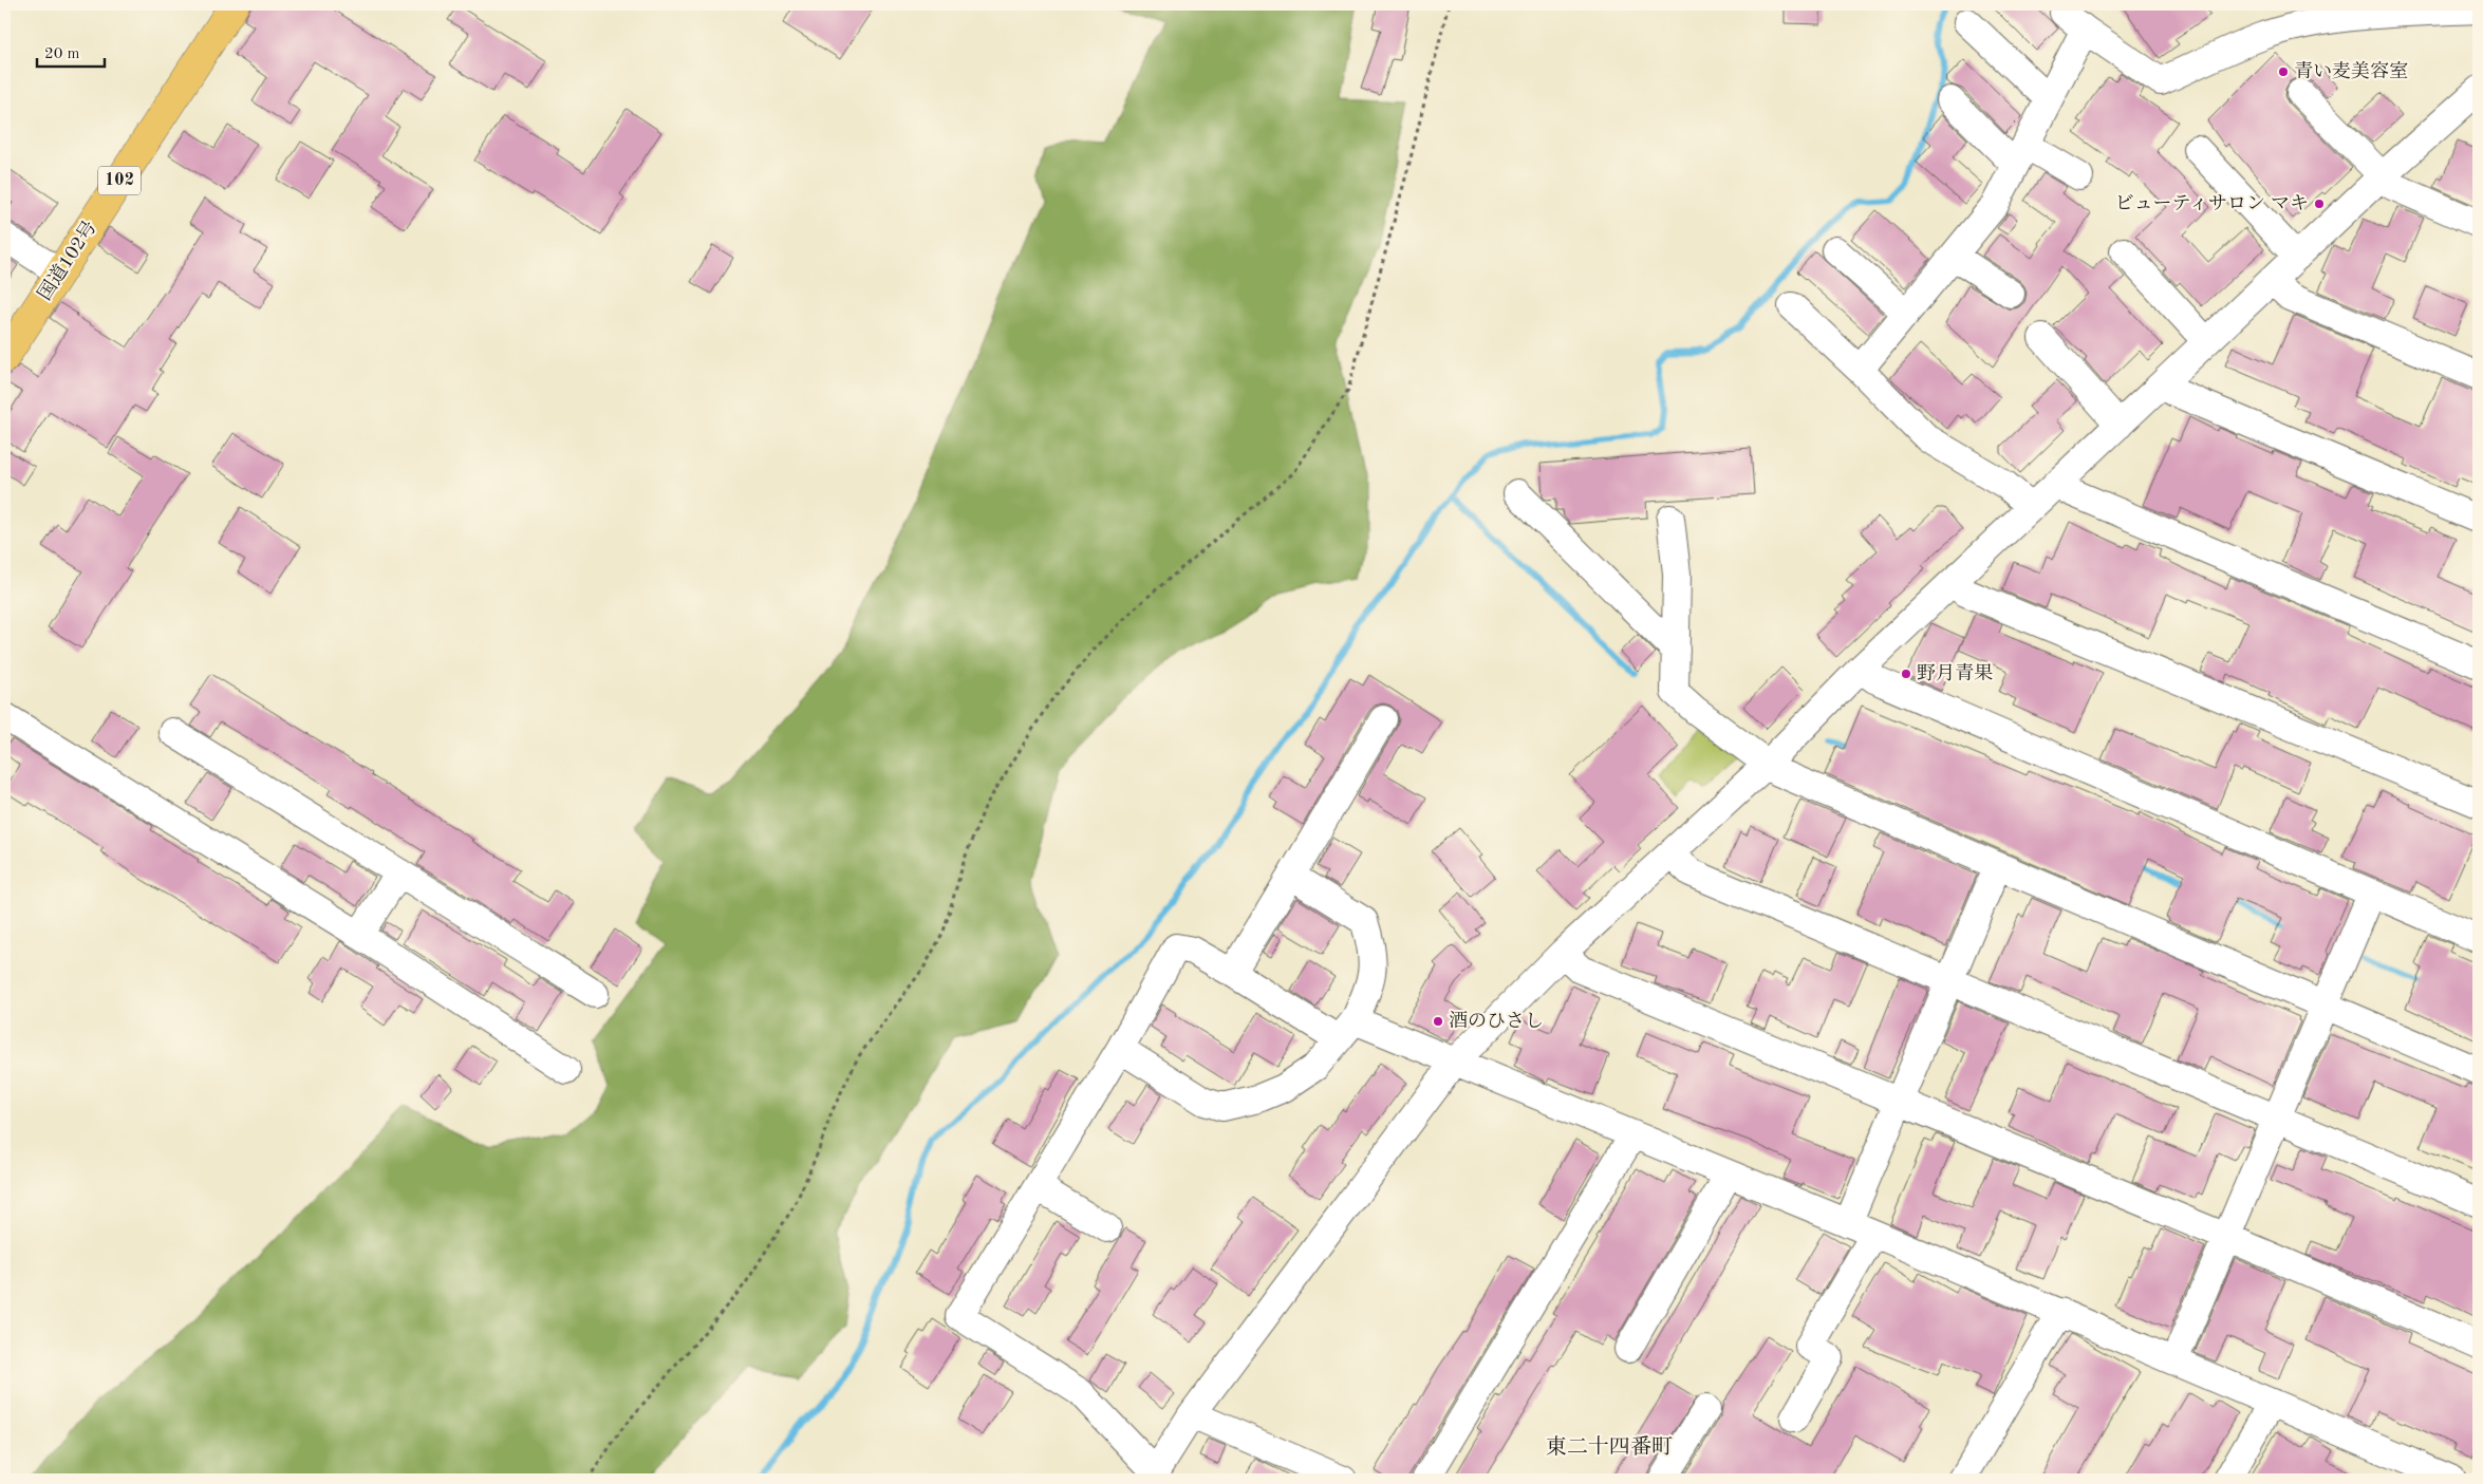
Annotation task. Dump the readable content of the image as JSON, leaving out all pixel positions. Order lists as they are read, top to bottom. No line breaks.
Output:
{"streets":{"highway":["102","国道102号"]},"districts":["東二十四番町"],"places":["青い麦美容室","ビューティサロン マキ","野月青果","酒のひさし"],"scale_bar":"20 m"}
